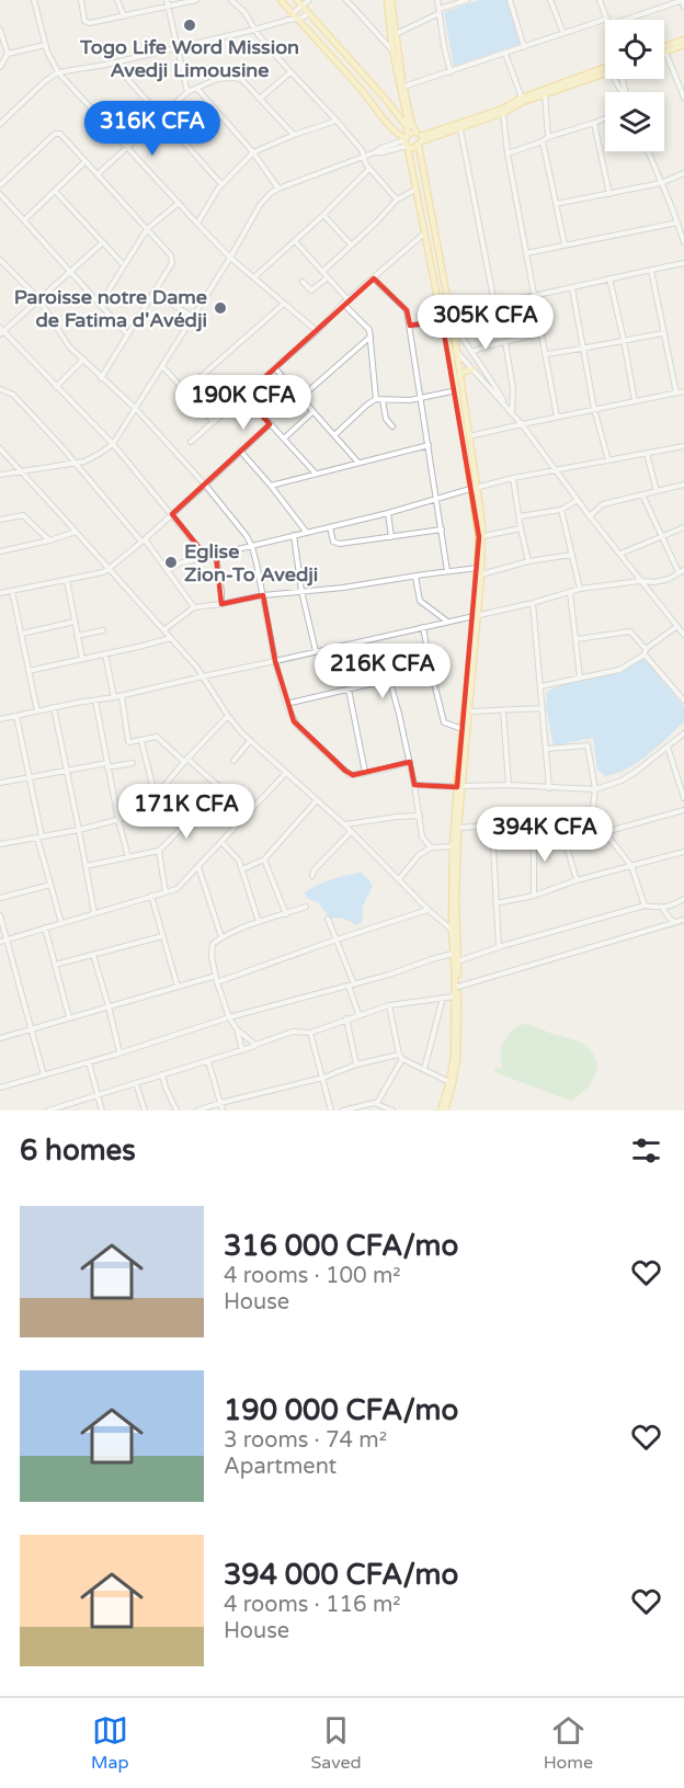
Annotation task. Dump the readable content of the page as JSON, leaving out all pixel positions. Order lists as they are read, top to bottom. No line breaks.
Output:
{"places":["Togo Life Word Mission Avedji Limousine","Paroisse notre Dame de Fatima d'Avédji","Eglise Zion-To Avedji"],"page":{"price":["316K CFA","305K CFA","190K CFA","216K CFA","171K CFA","394K CFA"],"heading":"6 homes","list":[{"name":"316 000 CFA/mo","note":"4 rooms · 100 m² · House"},{"name":"190 000 CFA/mo","note":"3 rooms · 74 m² · Apartment"},{"name":"394 000 CFA/mo","note":"4 rooms · 116 m² · House"}],"tabs":["Map","Saved","Home"]}}
